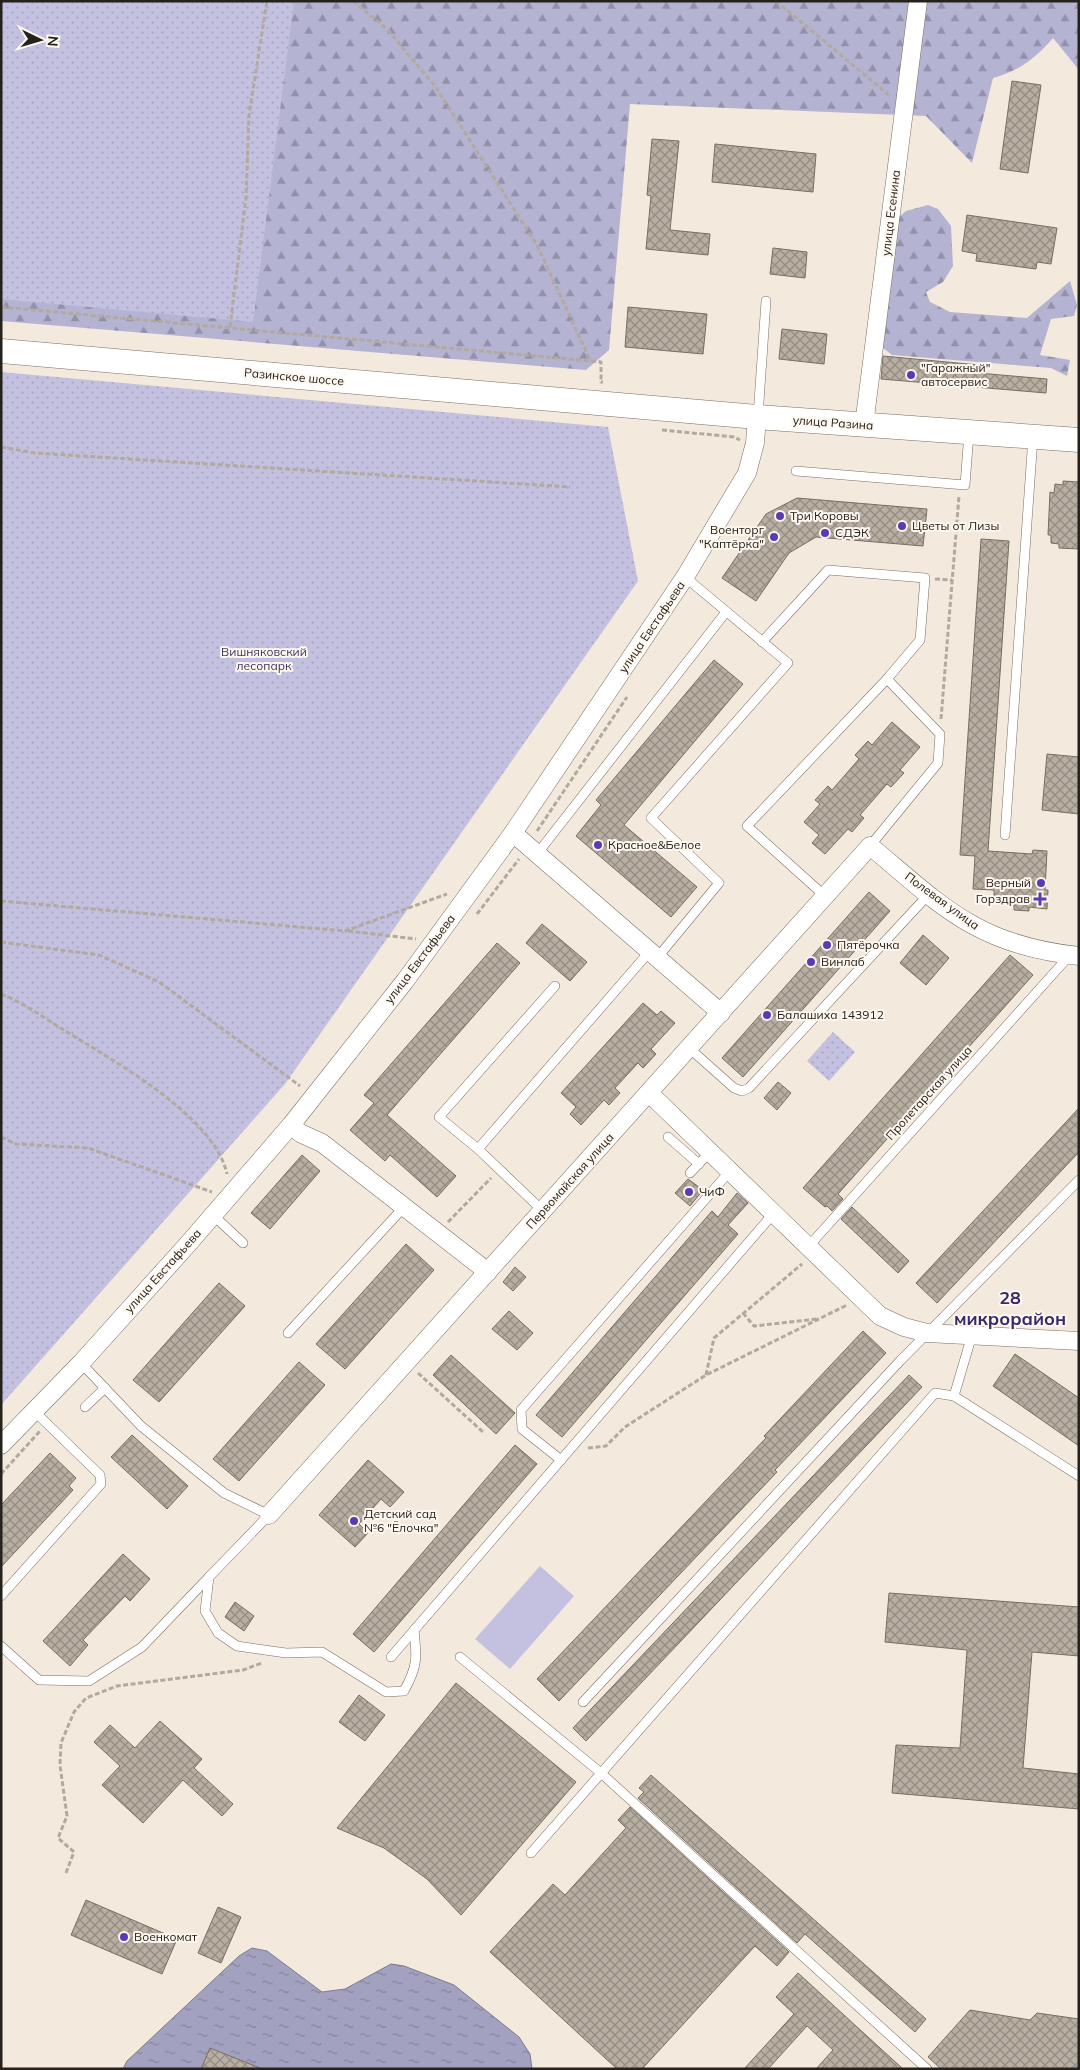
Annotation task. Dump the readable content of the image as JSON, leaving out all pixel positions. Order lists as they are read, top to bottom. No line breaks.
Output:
{"streets":{"main road":["Разинское шоссе","улица Разина"],"street":["улица Есенина","улица Евстафьева","Полевая улица","Первомайская улица"],"lane":["Пролетарская улица"]},"crossings":[["улица Есенина","улица Разина"],["Разинское шоссе","улица Разина"],["улица Разина","улица Евстафьева"],["Полевая улица","Пролетарская улица"],["Полевая улица","Первомайская улица"]],"districts":["28 микрорайон"],"parks":["Вишняковский лесопарк"],"places":{"other":["\"Гаражный\" автосервис","Три Коровы","Цветы от Лизы","СДЭК","Военторг \"Каптёрка\"","Красное&Белое","Верный","Пятёрочка","Винлаб","Балашиха 143912","ЧиФ","Детский сад №6 \"Ёлочка\"","Военкомат"],"health":["Горздрав"]},"north":"right"}
